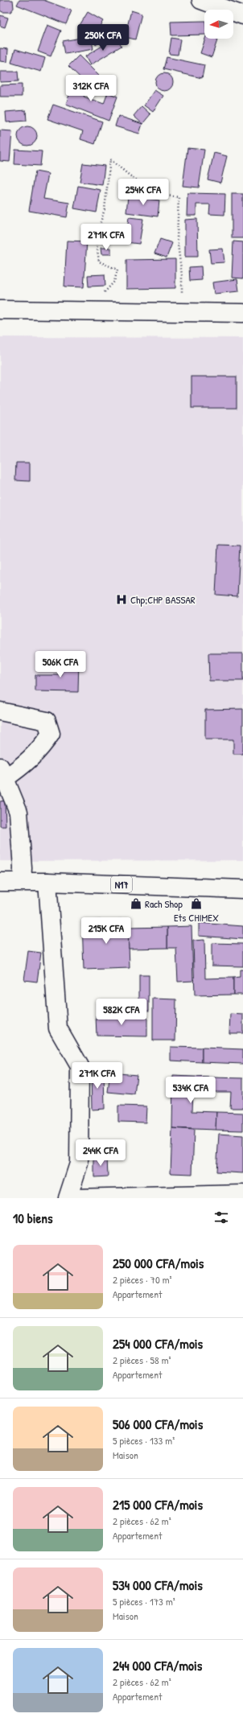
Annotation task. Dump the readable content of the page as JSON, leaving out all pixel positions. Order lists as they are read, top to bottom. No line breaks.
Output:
{"streets":{"street":["N17"]},"places":{"hospital":["Chp;CHP BASSAR"],"shop":["Rach Shop","Ets CHIMEX"]},"north":"left","page":{"price":["250K CFA","312K CFA","254K CFA","271K CFA","506K CFA","215K CFA","582K CFA","271K CFA","534K CFA","244K CFA"],"heading":"10 biens","list":[{"name":"250 000 CFA/mois","note":"2 pièces · 70 m² · Appartement"},{"name":"254 000 CFA/mois","note":"2 pièces · 58 m² · Appartement"},{"name":"506 000 CFA/mois","note":"5 pièces · 133 m² · Maison"},{"name":"215 000 CFA/mois","note":"2 pièces · 62 m² · Appartement"},{"name":"534 000 CFA/mois","note":"5 pièces · 173 m² · Maison"},{"name":"244 000 CFA/mois","note":"2 pièces · 62 m² · Appartement"}]}}
